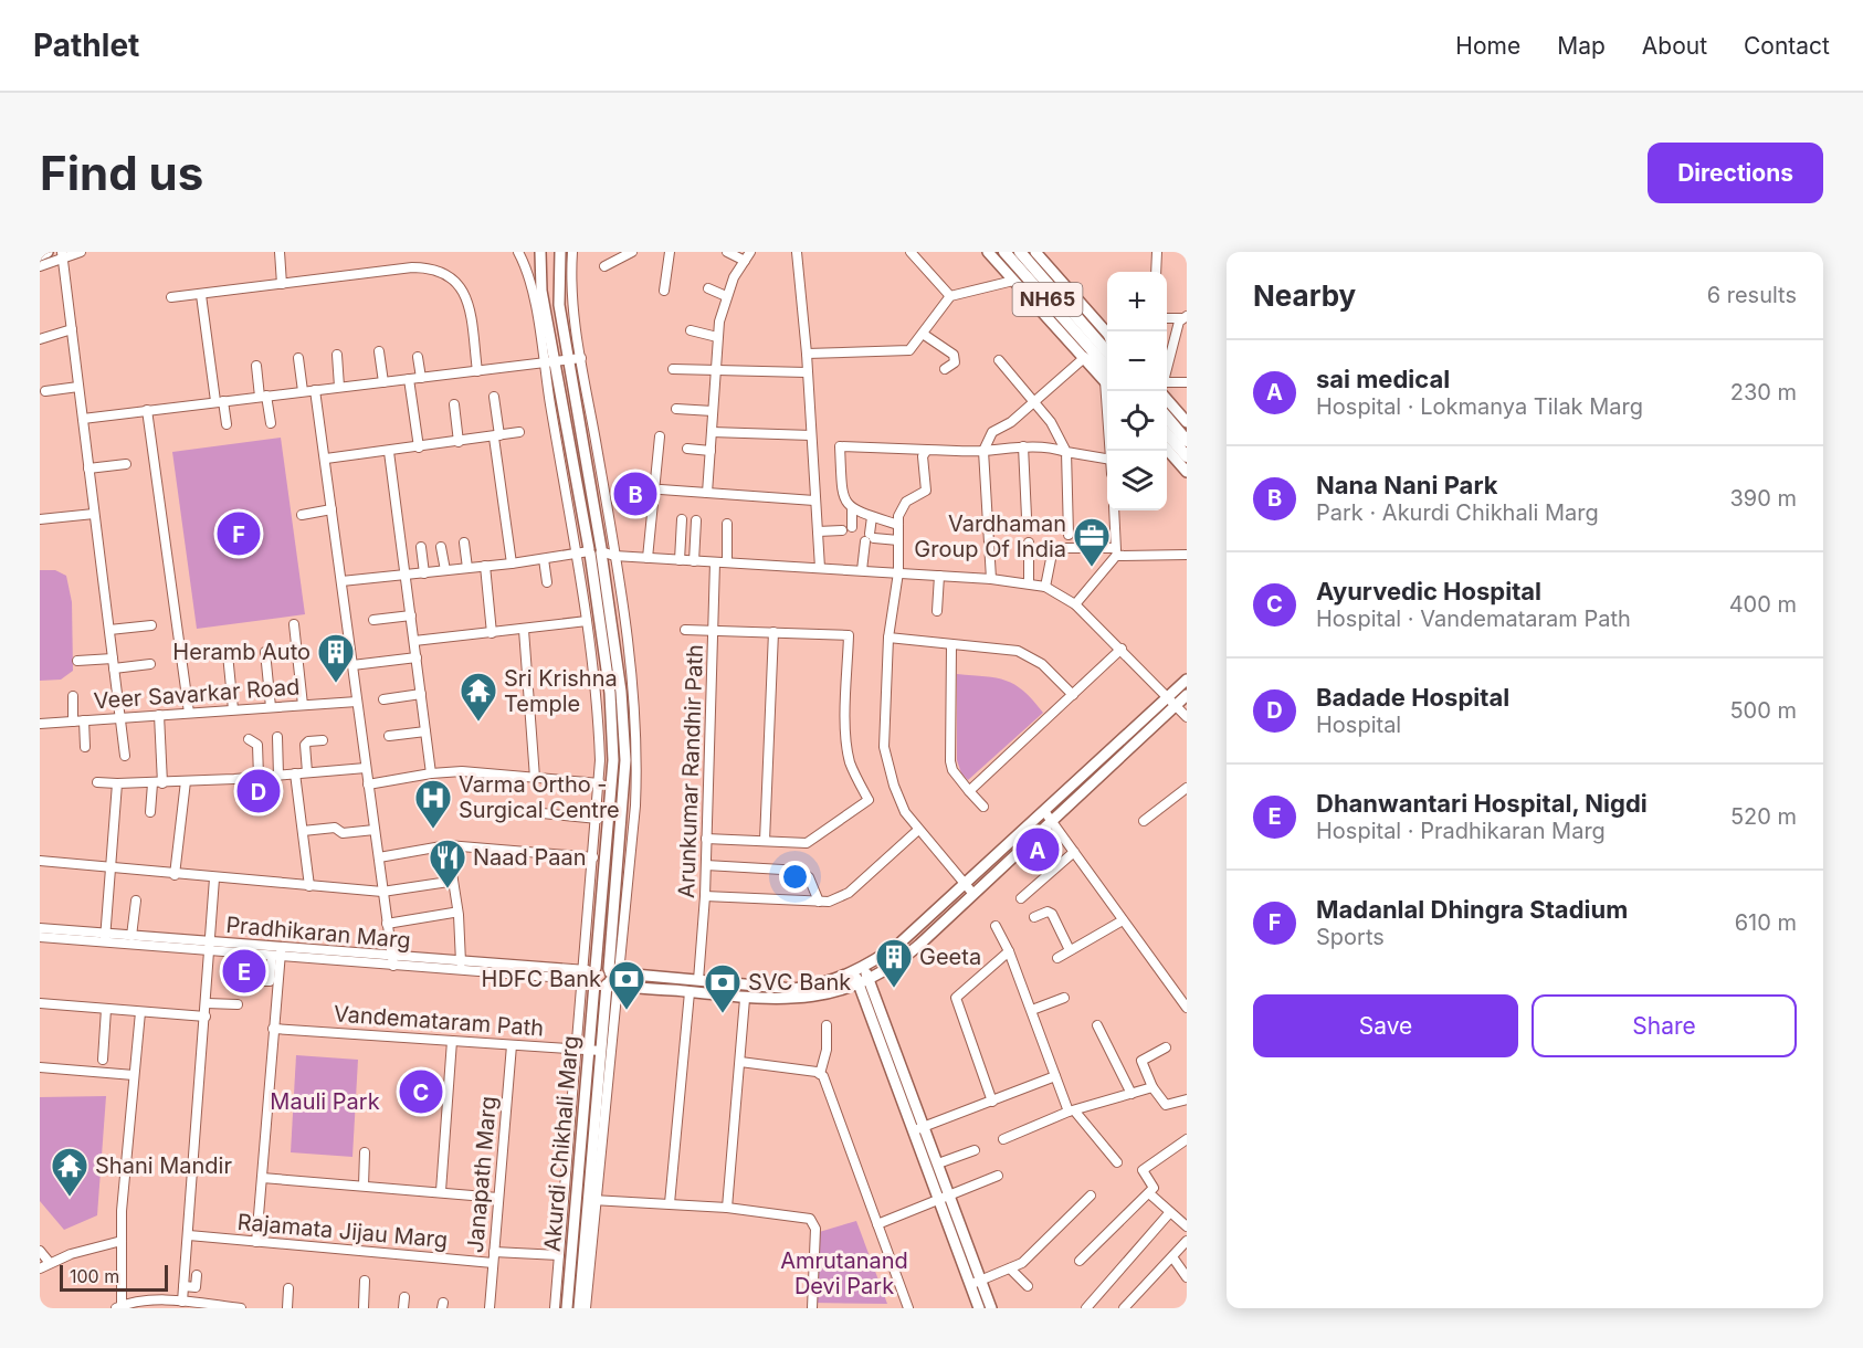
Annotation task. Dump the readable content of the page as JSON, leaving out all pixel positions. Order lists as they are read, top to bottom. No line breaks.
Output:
{"streets":{"highway":["NH65"],"main road":["Akurdi Chikhali Marg"],"street":["Veer Savarkar Road","Arunkumar Randhir Path","Pradhikaran Marg","Vandemataram Path","Janapath Marg","Rajamata Jijau Marg"]},"crossings":[["Pradhikaran Marg","Akurdi Chikhali Marg"],["Vandemataram Path","Akurdi Chikhali Marg"],["Vandemataram Path","Janapath Marg"],["Janapath Marg","Rajamata Jijau Marg"]],"parks":["Mauli Park","Amrutanand Devi Park"],"places":{"office":["Vardhaman Group Of India"],"building":["Heramb Auto","Geeta"],"temple":["Sri Krishna Temple","Shani Mandir"],"hospital":["Varma Ortho - Surgical Centre"],"restaurant":["Naad Paan"],"bank":["HDFC Bank","SVC Bank"]},"scale_bar":"100 m","page":{"header":"Pathlet","nav":["Home","Map","About","Contact"],"buttons":["Directions",["Save","Share"]],"title":"Find us","heading":["Nearby","6 results"],"map_buttons":["+","−"],"list":[{"mark":"A","name":"sai medical","note":"Hospital · Lokmanya Tilak Marg","value":"230 m"},{"mark":"B","name":"Nana Nani Park","note":"Park · Akurdi Chikhali Marg","value":"390 m"},{"mark":"C","name":"Ayurvedic Hospital","note":"Hospital · Vandemataram Path","value":"400 m"},{"mark":"D","name":"Badade Hospital","note":"Hospital","value":"500 m"},{"mark":"E","name":"Dhanwantari Hospital, Nigdi","note":"Hospital · Pradhikaran Marg","value":"520 m"},{"mark":"F","name":"Madanlal Dhingra Stadium","note":"Sports","value":"610 m"}],"pins":["B","F","D","A","E","C"],"scale":"100 m"}}
